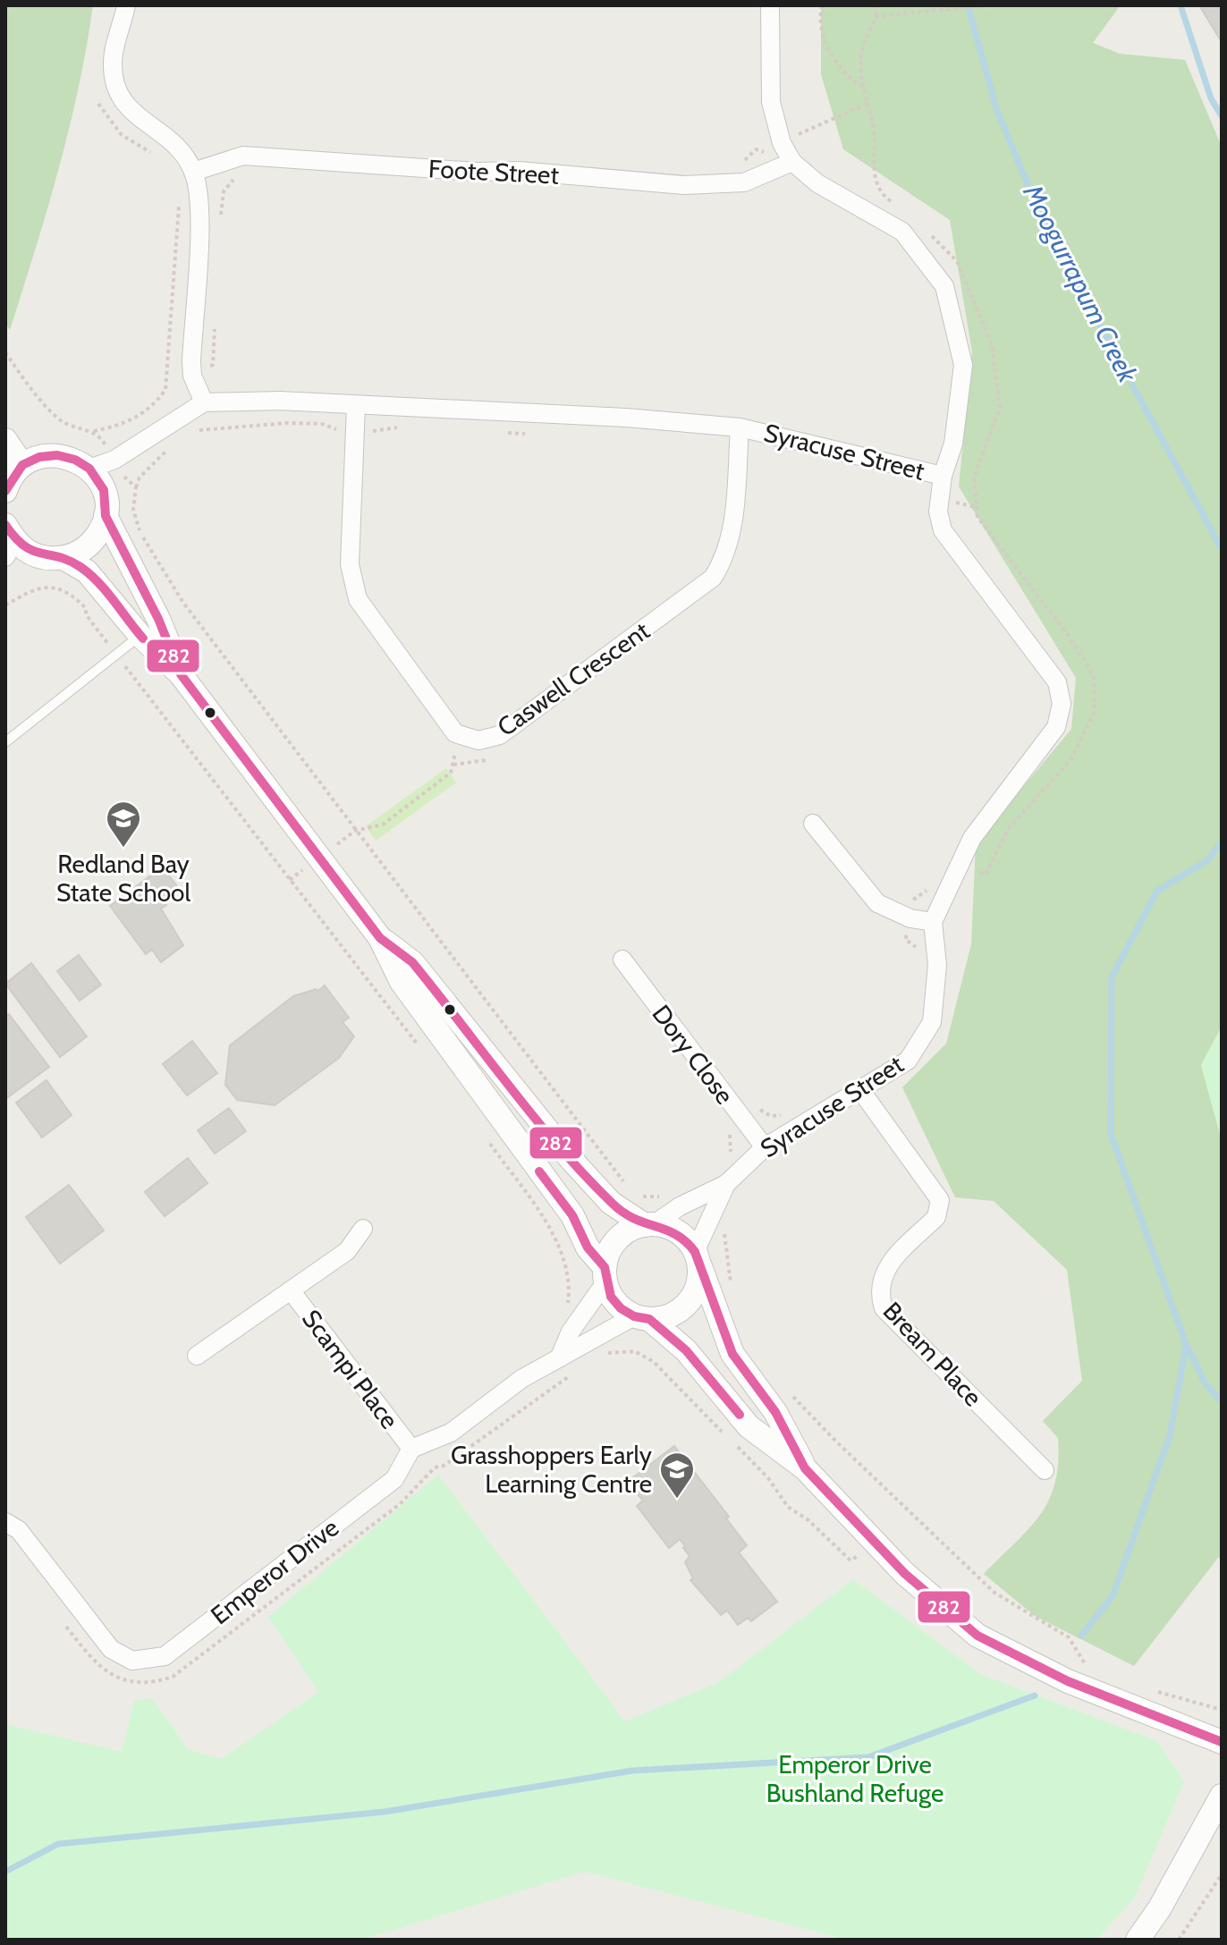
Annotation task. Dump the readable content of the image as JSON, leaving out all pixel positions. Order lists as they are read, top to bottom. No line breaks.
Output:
{"streets":{"street":["Foote Street","Syracuse Street","Caswell Crescent","Dory Close","Bream Place","Scampi Place","Emperor Drive"]},"crossings":[["Syracuse Street","Caswell Crescent"],["Syracuse Street","Dory Close"],["Syracuse Street","Bream Place"],["Scampi Place","Emperor Drive"]],"water":["Moogurrapum Creek"],"parks":["Emperor Drive Bushland Refuge"],"places":{"school or university":["Redland Bay State School","Grasshoppers Early Learning Centre"]},"lines":["transit line 282"]}
